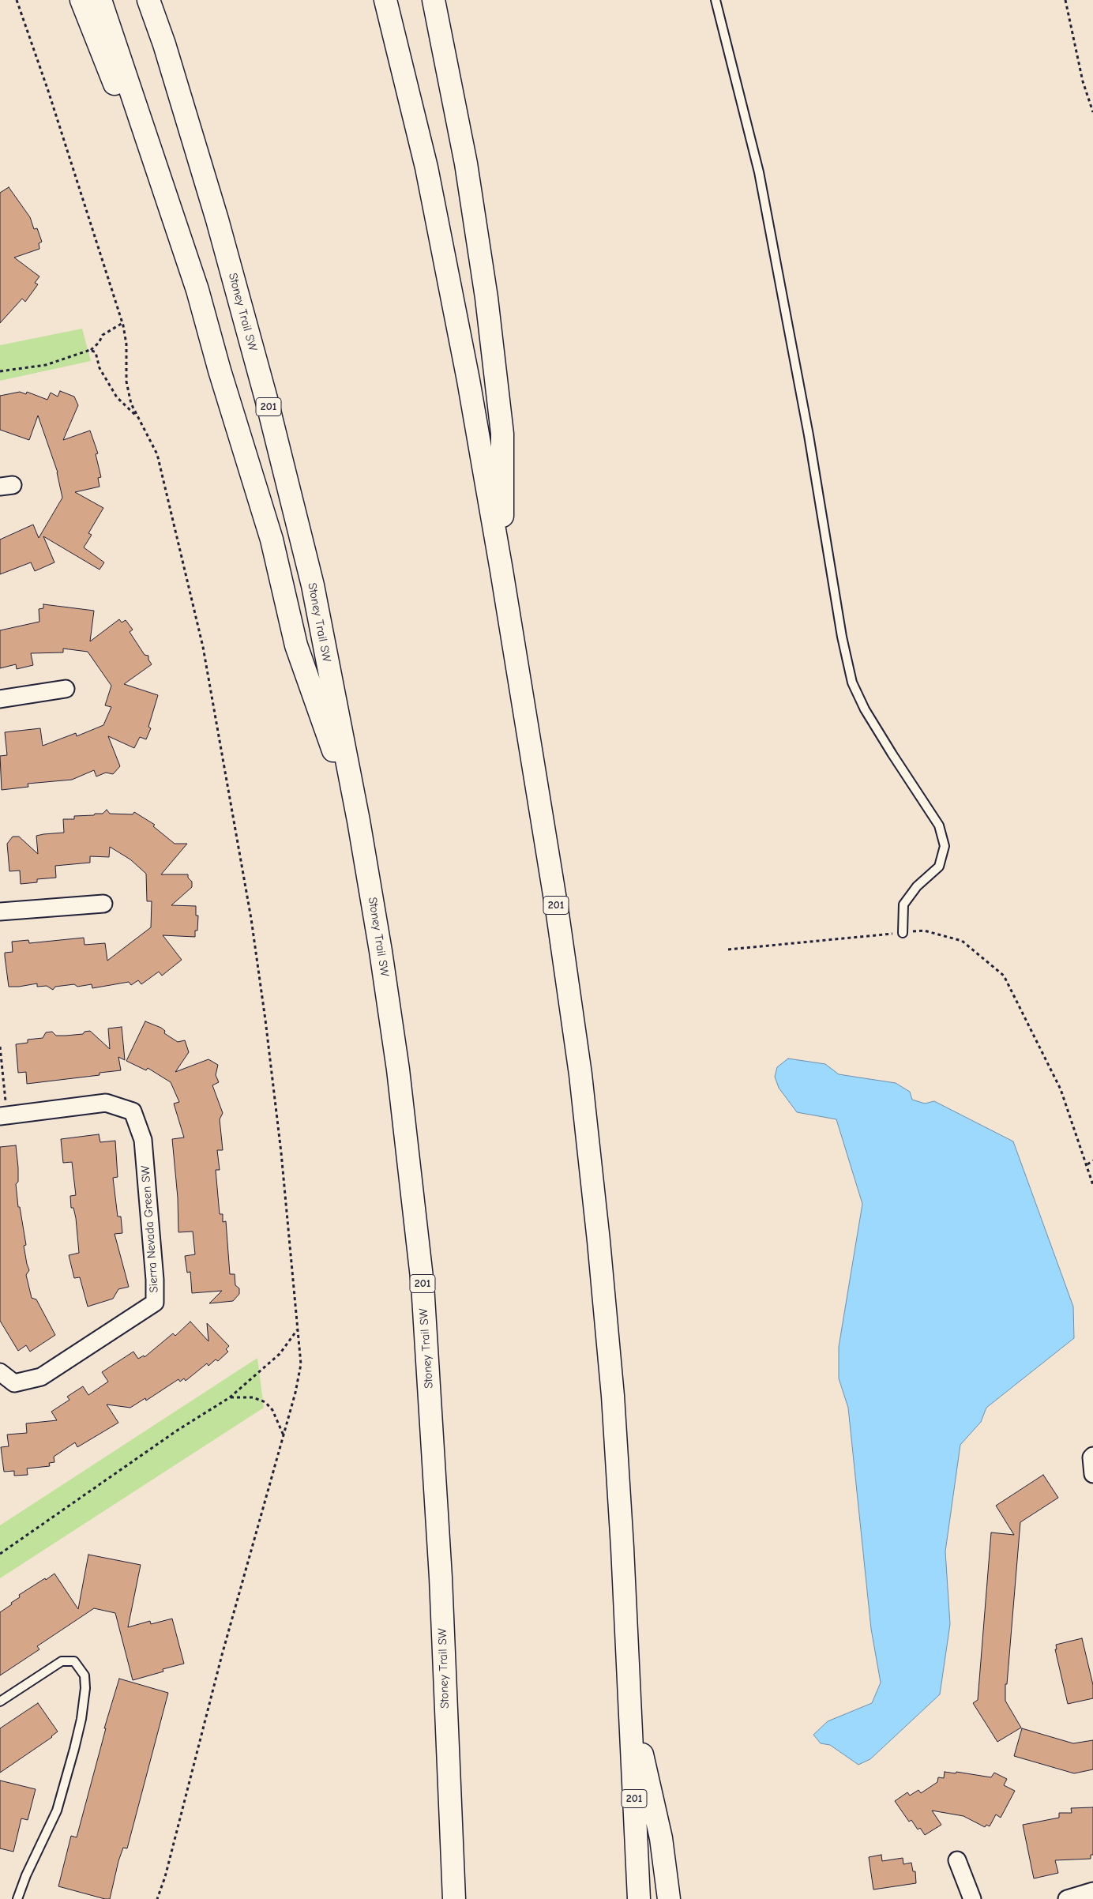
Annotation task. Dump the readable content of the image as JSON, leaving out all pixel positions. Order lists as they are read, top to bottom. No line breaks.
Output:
{"streets":{"highway":["Stoney Trail SW","201"],"street":["Sierra Nevada Green SW"]}}
